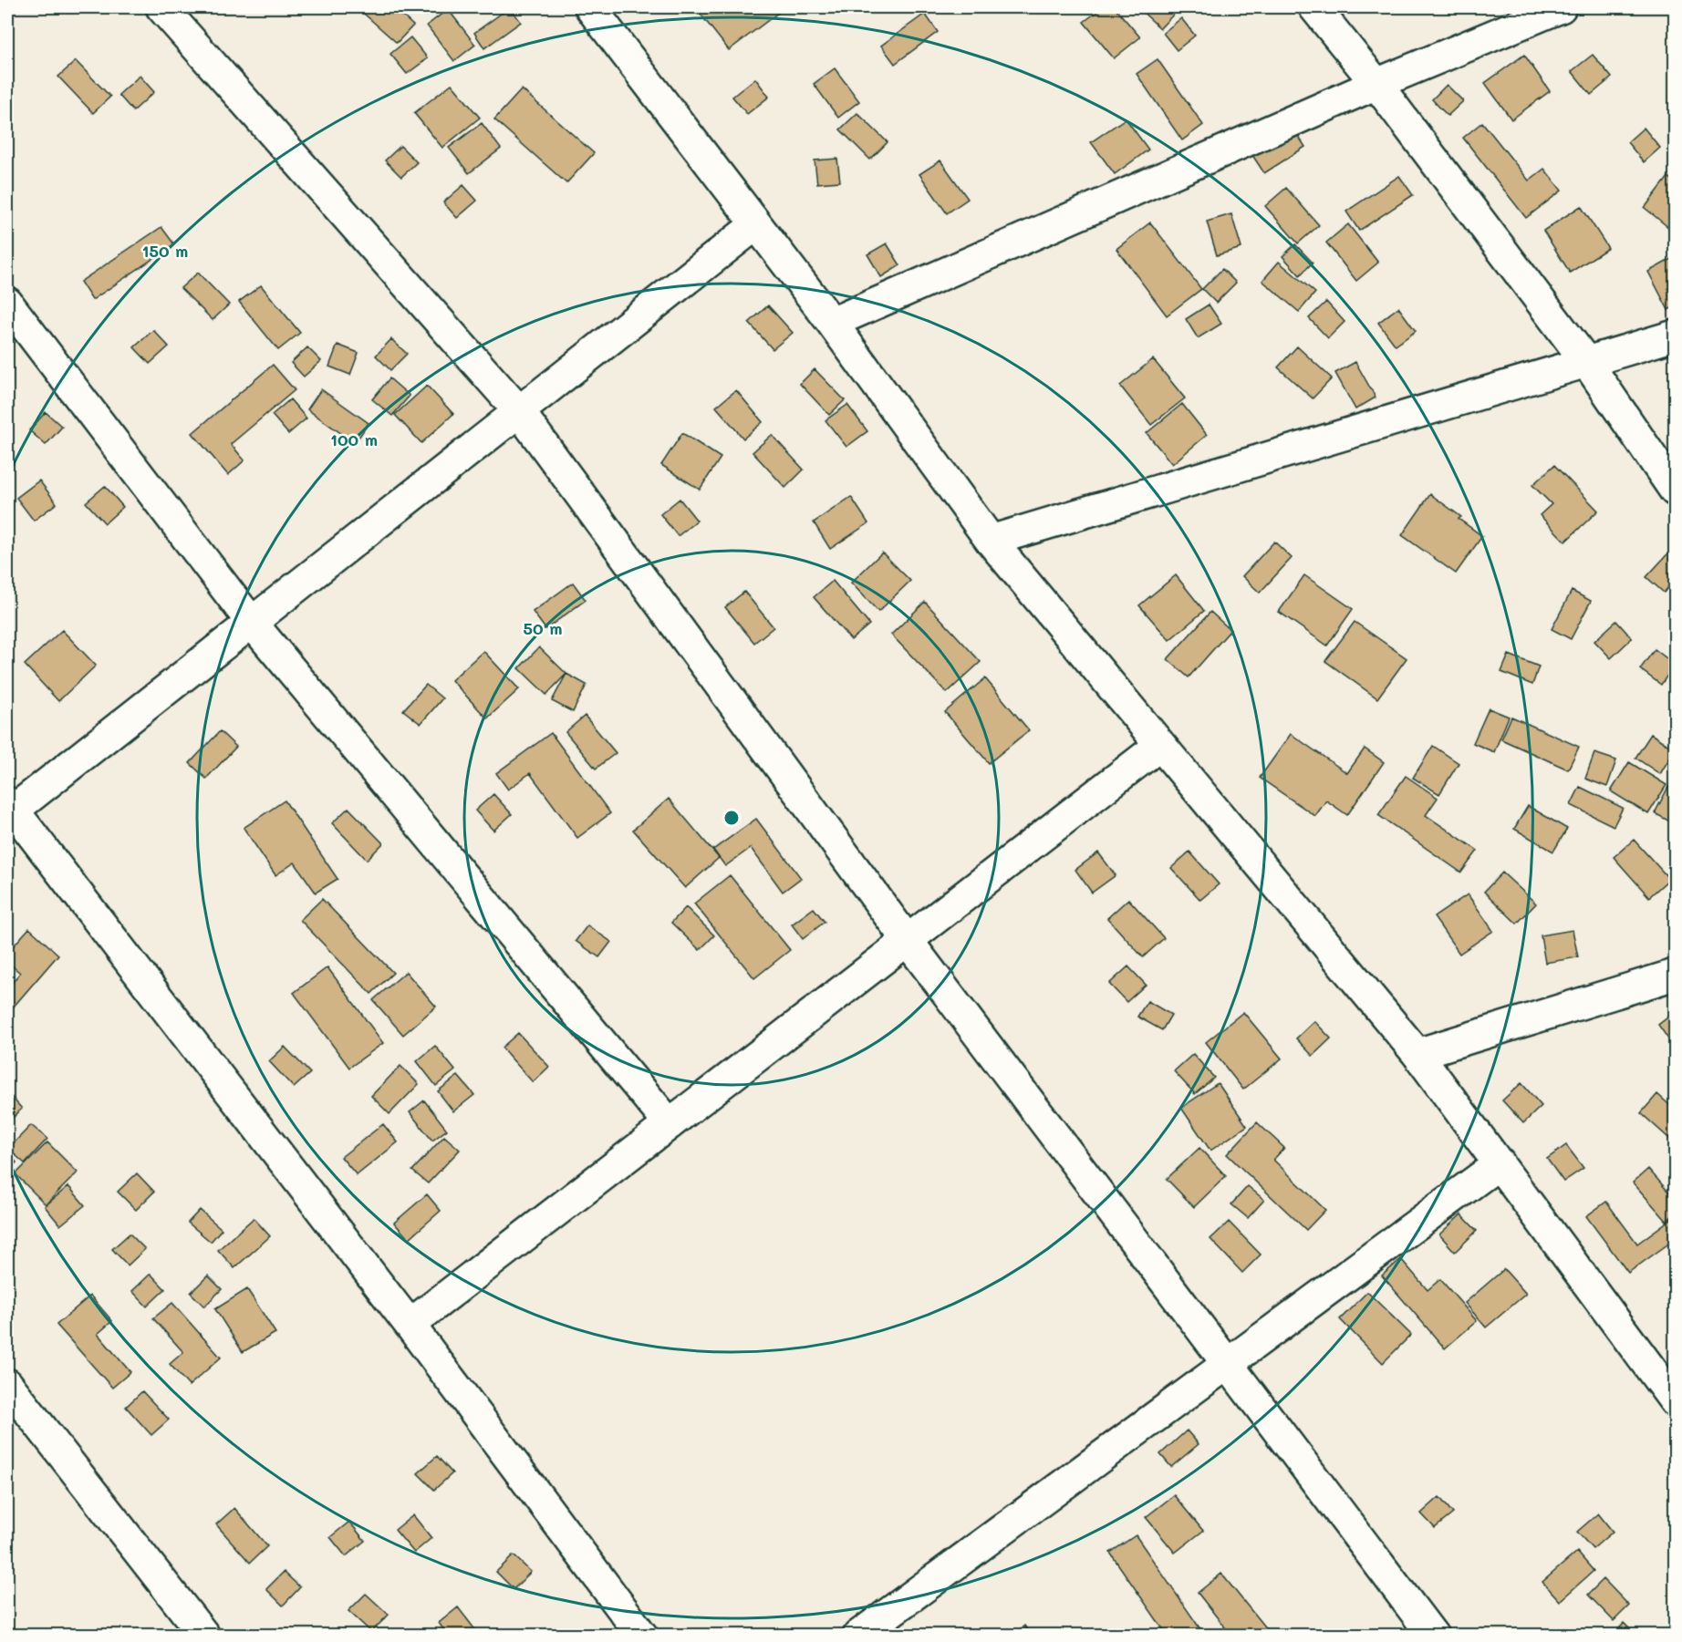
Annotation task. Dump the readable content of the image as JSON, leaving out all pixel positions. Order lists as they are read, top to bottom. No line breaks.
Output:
{"rings":["150 m","100 m","50 m"]}
